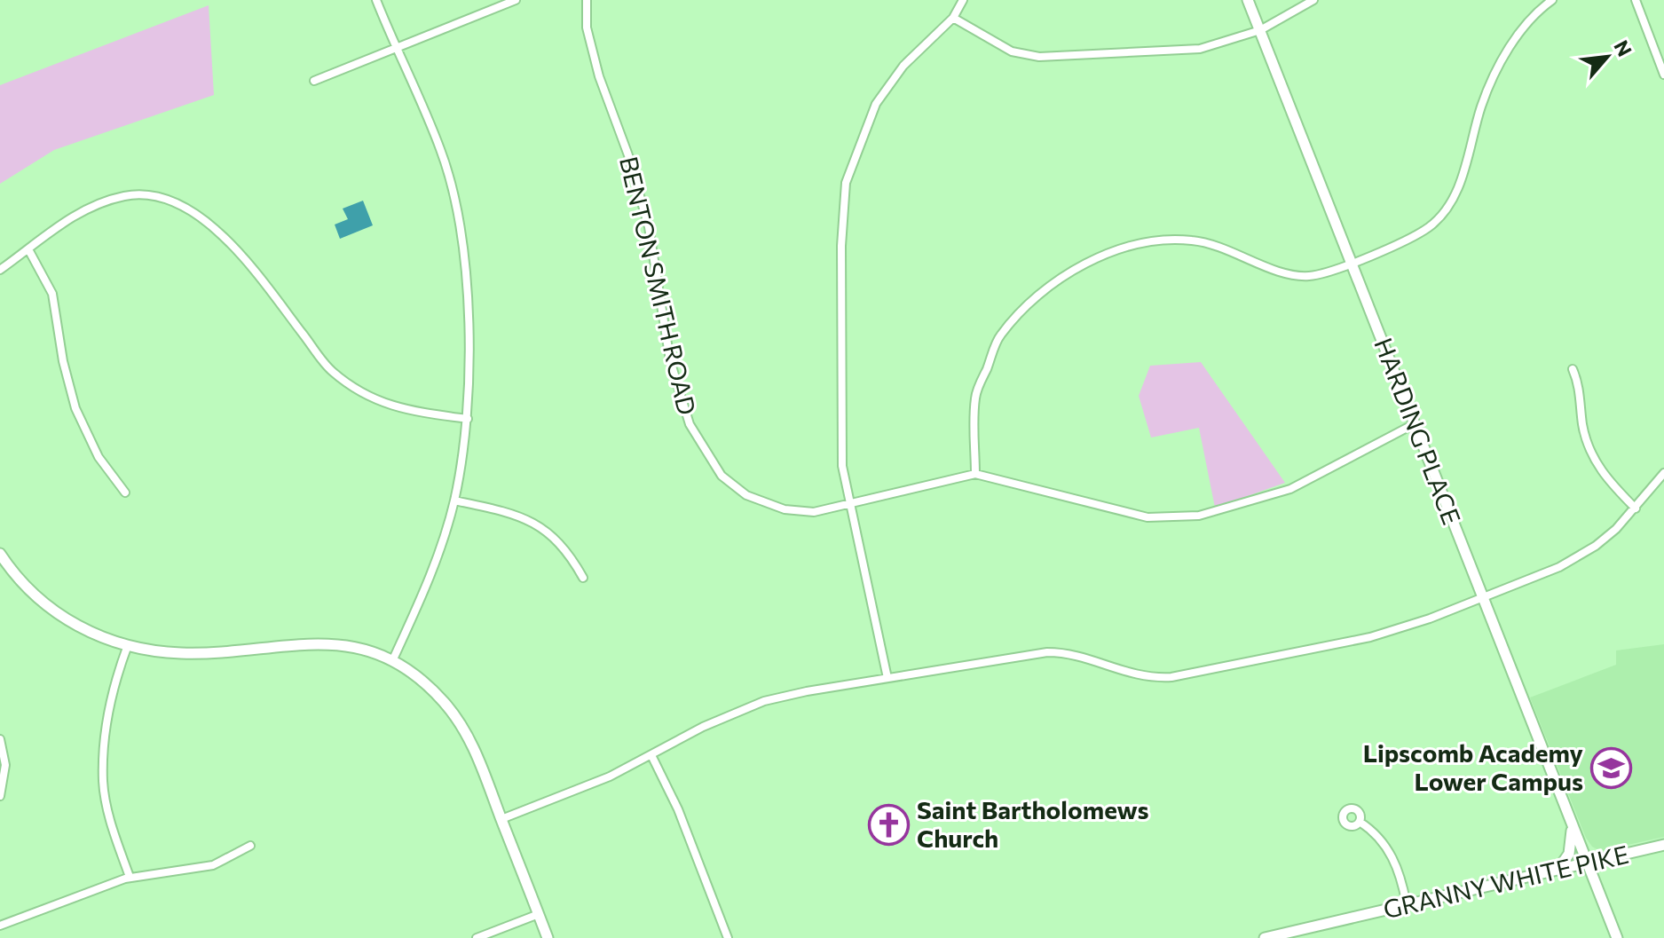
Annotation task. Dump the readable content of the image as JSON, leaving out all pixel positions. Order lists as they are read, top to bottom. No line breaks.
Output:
{"streets":{"main road":["HARDING PLACE","GRANNY WHITE PIKE"],"street":["BENTON SMITH ROAD"]},"crossings":[["BENTON SMITH ROAD","HARDING PLACE"],["HARDING PLACE","GRANNY WHITE PIKE"]],"places":{"school or university":["Lipscomb Academy Lower Campus"],"church":["Saint Bartholomews Church"]},"north":"top right"}
